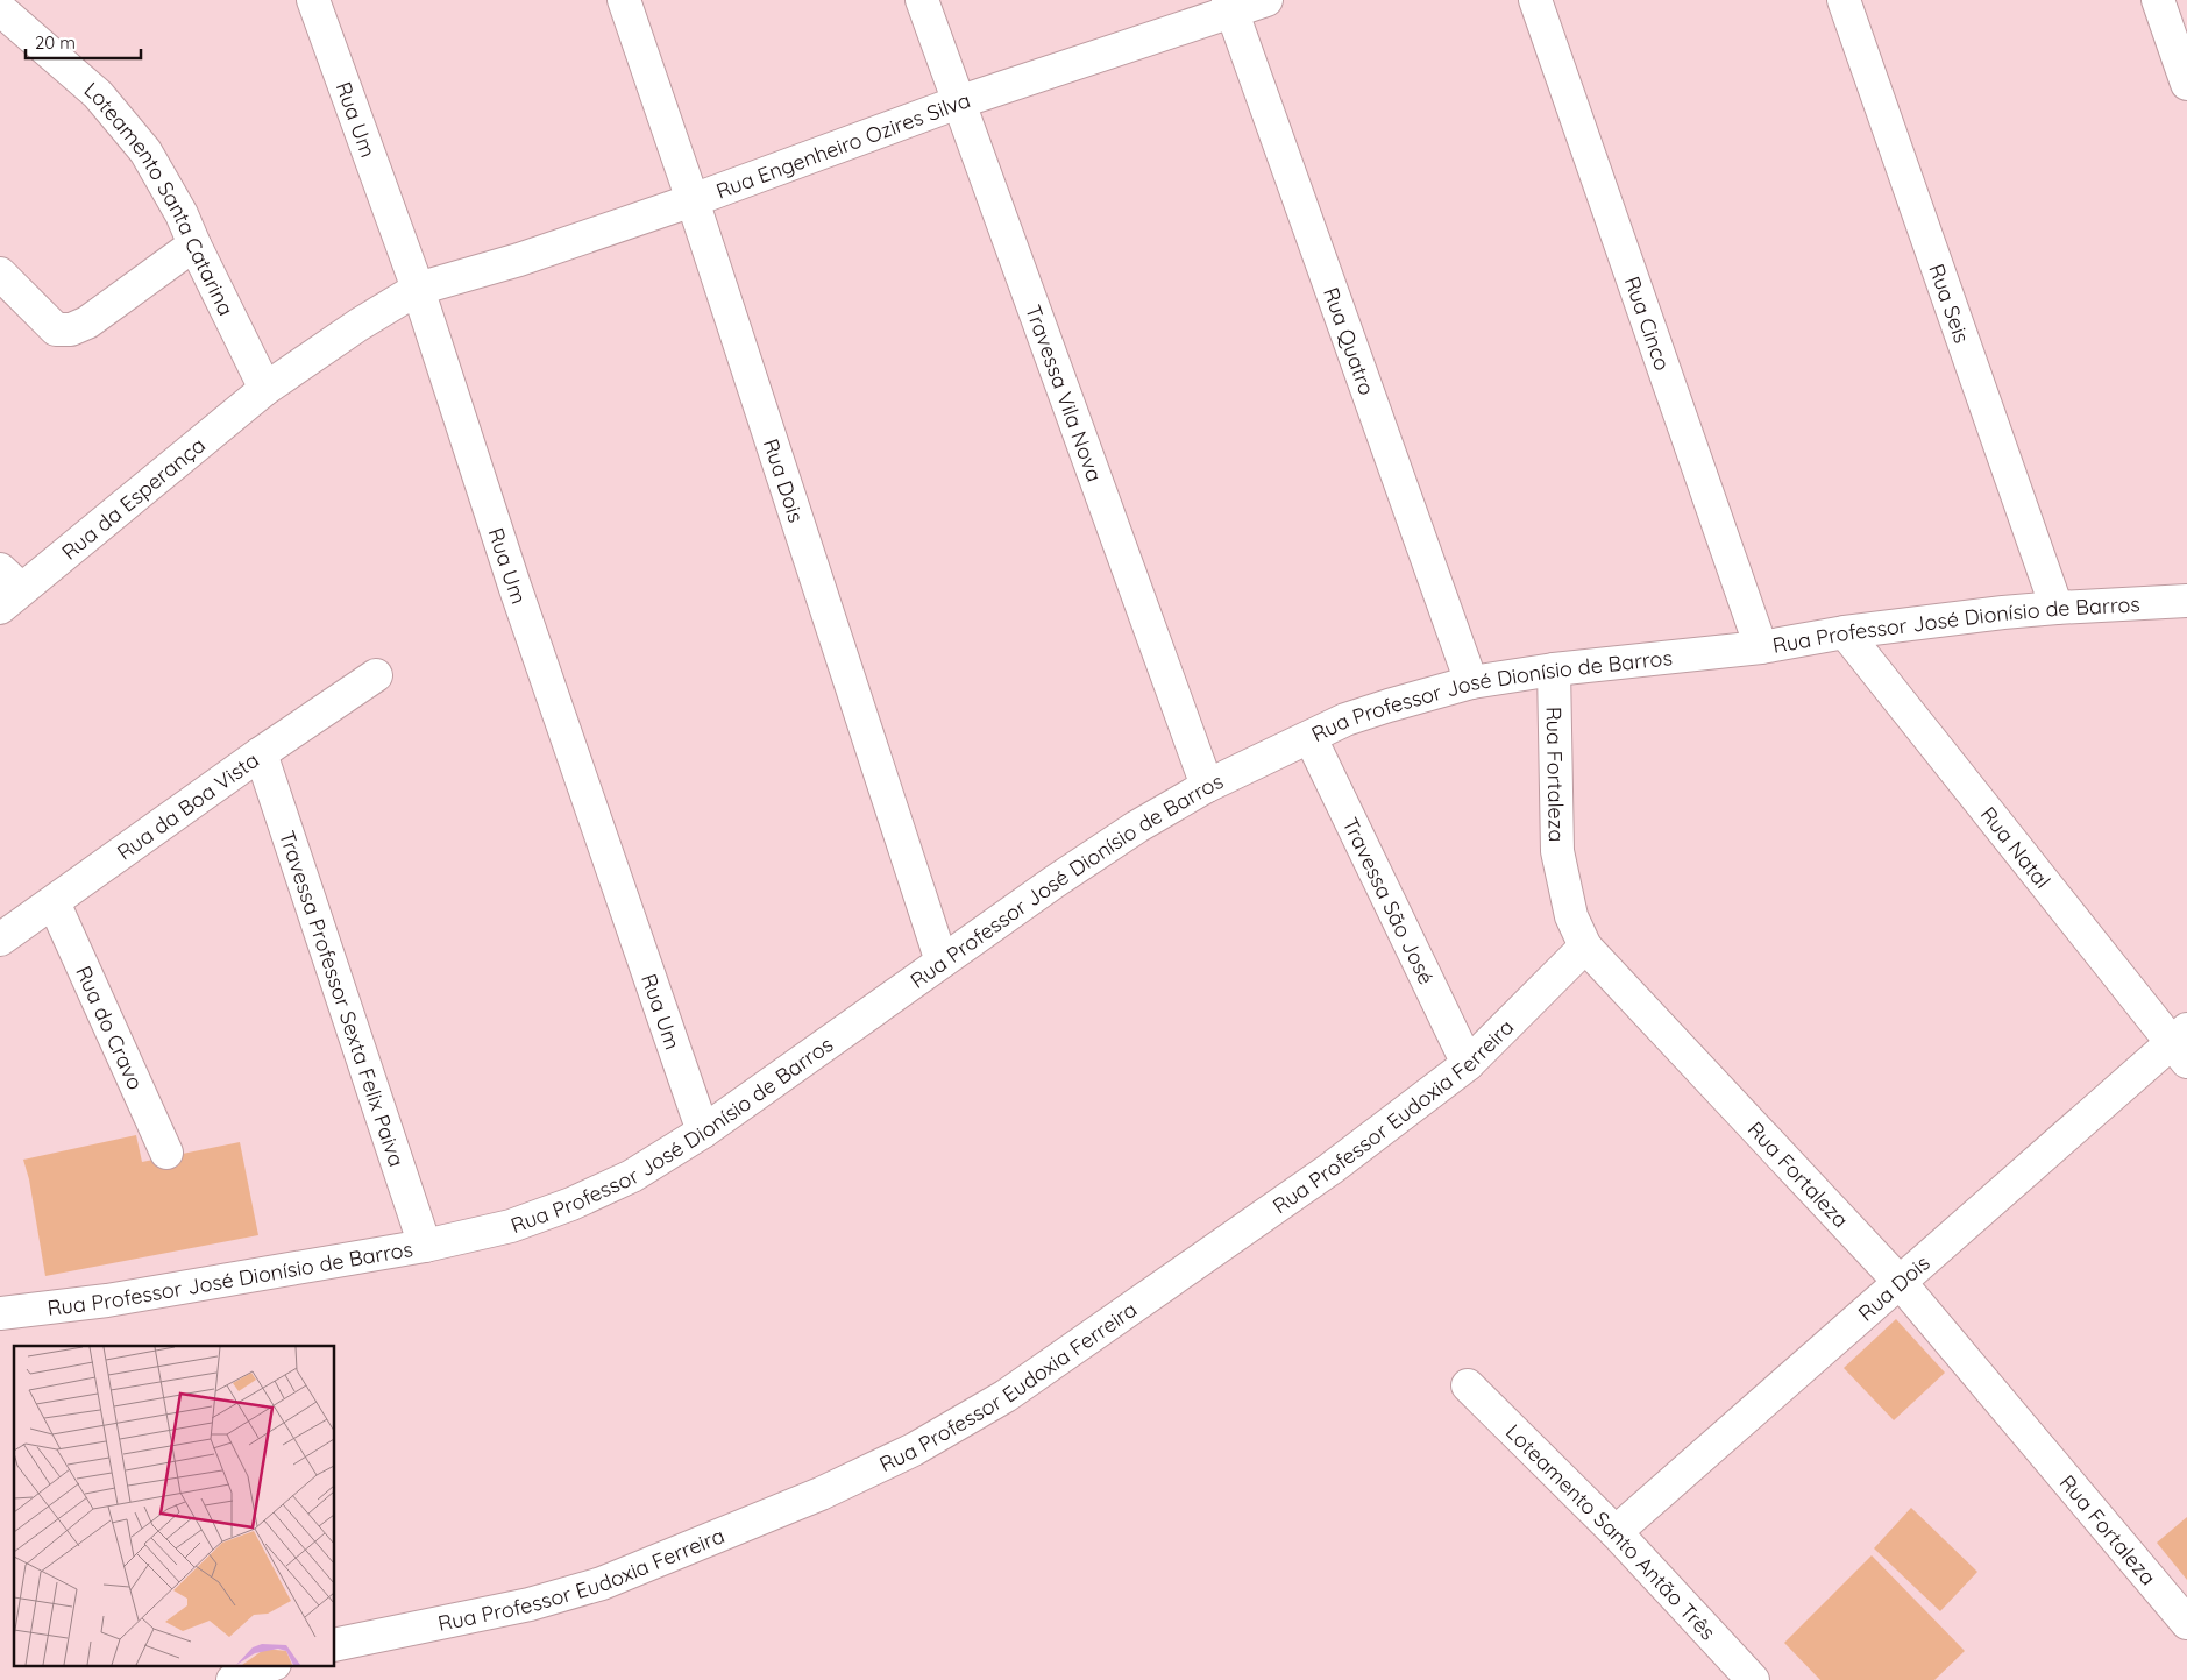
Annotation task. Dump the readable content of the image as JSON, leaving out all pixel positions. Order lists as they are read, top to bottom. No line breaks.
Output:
{"streets":{"street":["Rua Um","Rua Engenheiro Ozires Silva","Loteamento Santa Catarina","Rua Seis","Rua Cinco","Rua Quatro","Travessa Vila Nova","Rua Dois","Rua da Esperança","Rua Professor José Dionísio de Barros","Rua Fortaleza","Rua da Boa Vista","Rua Natal","Travessa São José","Travessa Professor Sexta Felix Paiva","Rua do Cravo","Rua Professor Eudoxia Ferreira","Loteamento Santo Antão Três"]},"crossings":[["Rua Um","Rua Engenheiro Ozires Silva"],["Rua Um","Rua Professor José Dionísio de Barros"],["Rua Engenheiro Ozires Silva","Loteamento Santa Catarina"],["Rua Engenheiro Ozires Silva","Rua Quatro"],["Rua Engenheiro Ozires Silva","Travessa Vila Nova"],["Rua Engenheiro Ozires Silva","Rua Dois"],["Rua Engenheiro Ozires Silva","Rua da Esperança"],["Loteamento Santa Catarina","Rua da Esperança"],["Rua Seis","Rua Professor José Dionísio de Barros"],["Rua Cinco","Rua Professor José Dionísio de Barros"],["Rua Quatro","Rua Professor José Dionísio de Barros"],["Travessa Vila Nova","Rua Professor José Dionísio de Barros"],["Rua Dois","Rua Professor José Dionísio de Barros"],["Rua Dois","Rua Fortaleza"],["Rua Dois","Rua Natal"],["Rua Dois","Loteamento Santo Antão Três"],["Rua Professor José Dionísio de Barros","Rua Fortaleza"],["Rua Professor José Dionísio de Barros","Rua Natal"],["Rua Professor José Dionísio de Barros","Travessa São José"],["Rua Professor José Dionísio de Barros","Travessa Professor Sexta Felix Paiva"],["Rua Fortaleza","Rua Professor Eudoxia Ferreira"],["Rua da Boa Vista","Travessa Professor Sexta Felix Paiva"],["Rua da Boa Vista","Rua do Cravo"],["Travessa São José","Rua Professor Eudoxia Ferreira"]],"scale_bar":"20 m"}
